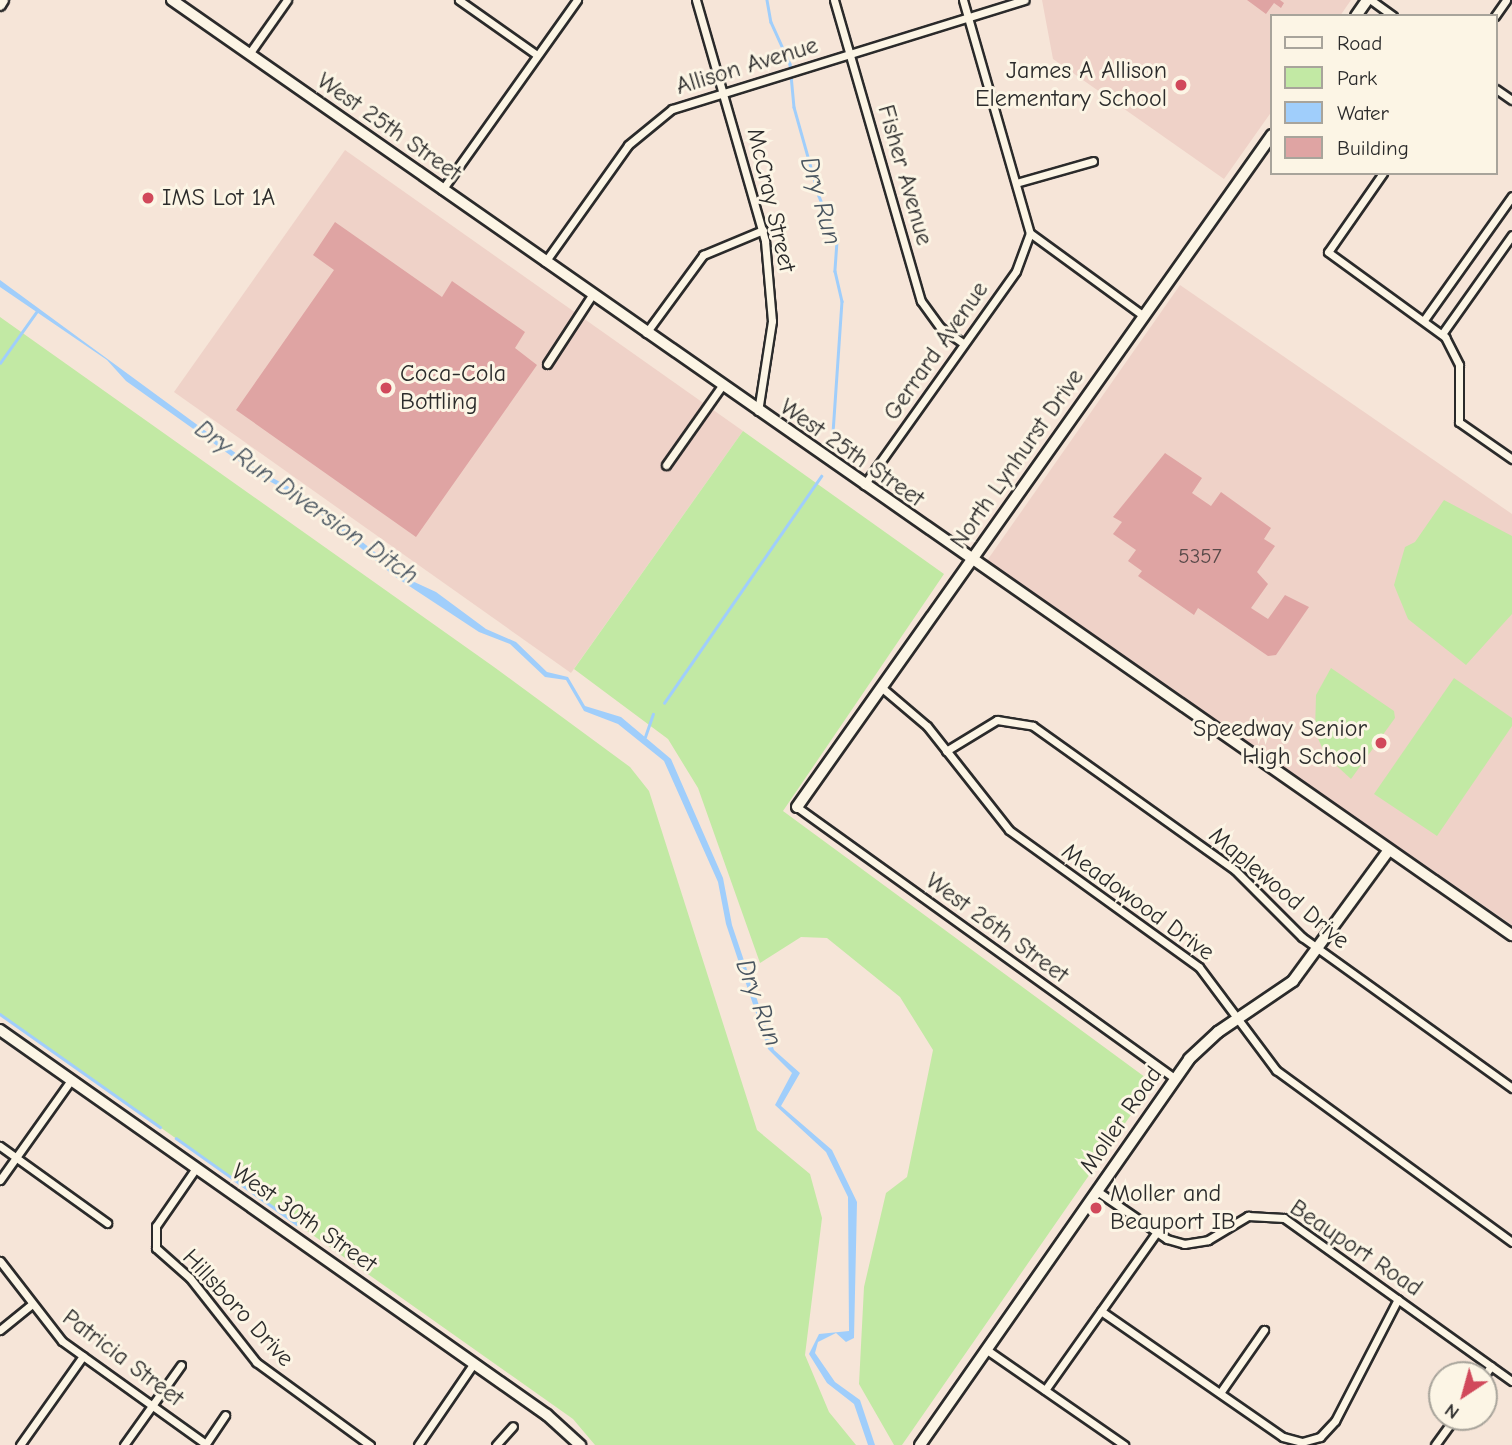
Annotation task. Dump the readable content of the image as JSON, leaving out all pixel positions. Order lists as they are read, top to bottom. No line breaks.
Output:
{"streets":{"street":["Allison Avenue","West 25th Street","Fisher Avenue","McCray Street","Gerrard Avenue","North Lynhurst Drive","Maplewood Drive","Meadowood Drive","West 26th Street","Moller Road","West 30th Street","Beauport Road","Hillsboro Drive","Patricia Street"]},"crossings":[["Allison Avenue","West 25th Street"],["Allison Avenue","Fisher Avenue"],["Allison Avenue","McCray Street"],["West 25th Street","McCray Street"],["West 25th Street","Gerrard Avenue"],["West 25th Street","North Lynhurst Drive"],["West 25th Street","Moller Road"],["Fisher Avenue","Gerrard Avenue"],["North Lynhurst Drive","Meadowood Drive"],["North Lynhurst Drive","West 26th Street"],["Maplewood Drive","Meadowood Drive"],["Maplewood Drive","Moller Road"],["Meadowood Drive","Moller Road"],["West 26th Street","Moller Road"],["Moller Road","Beauport Road"],["West 30th Street","Hillsboro Drive"]],"water":["Dry Run","Dry Run Diversion Ditch"],"places":["James A Allison Elementary School","IMS Lot 1A","Coca-Cola Bottling","Speedway Senior High School","Moller and Beauport IB"],"house_numbers":["5357"],"legend":["Road","Park","Water","Building"],"north":"bottom left"}
